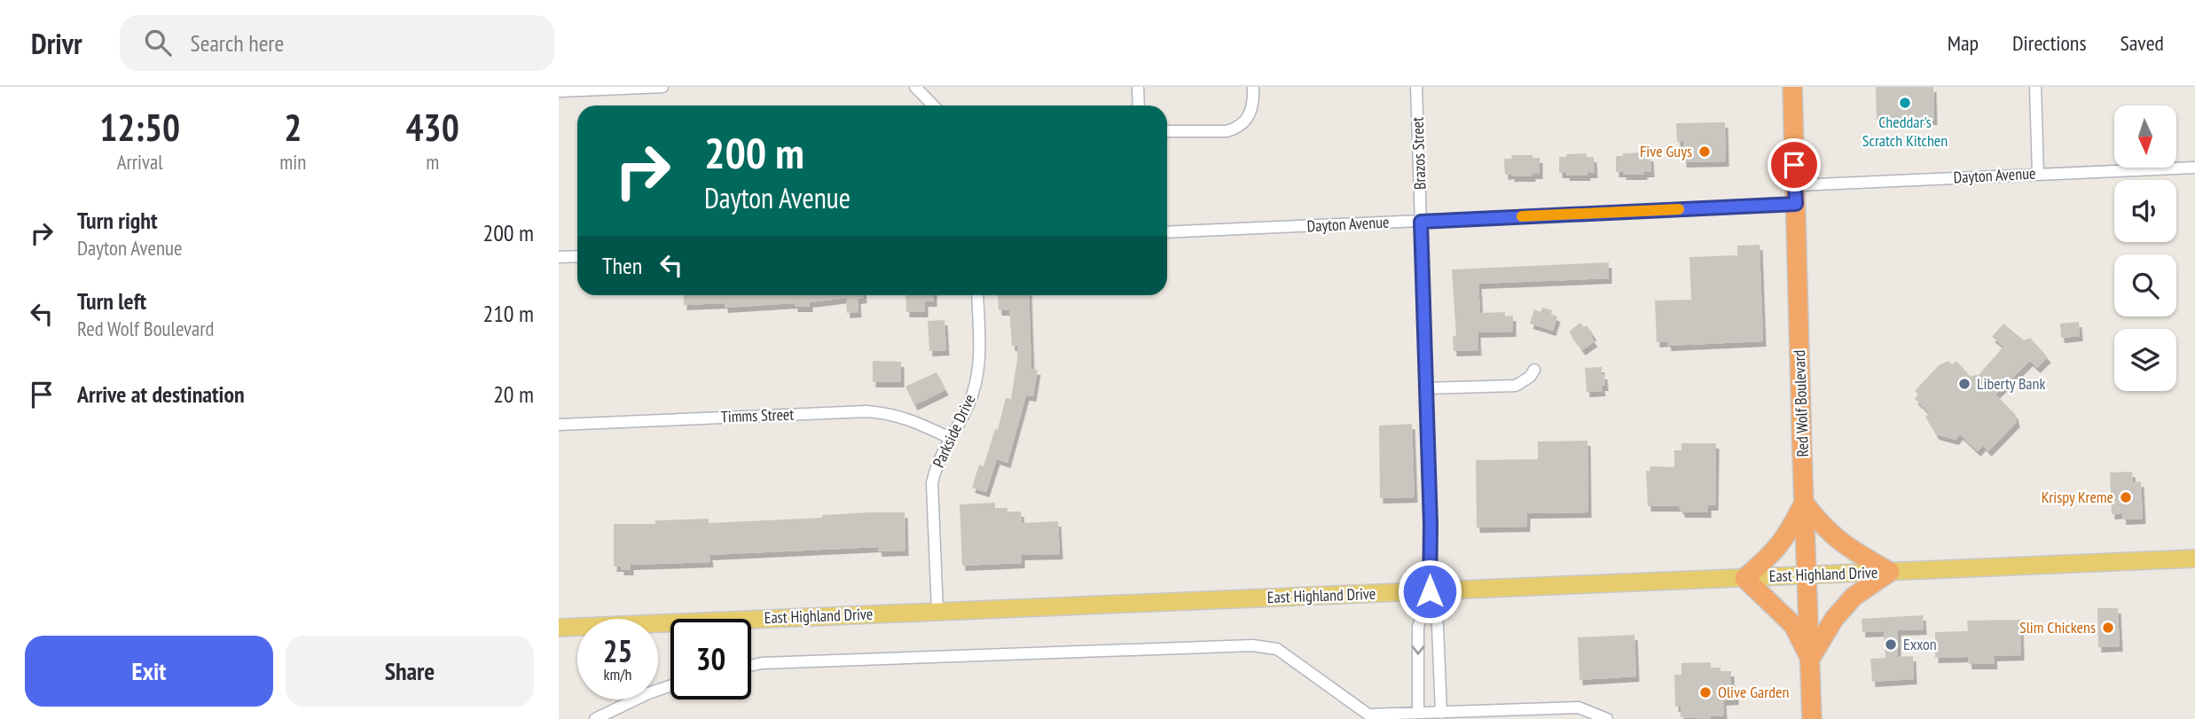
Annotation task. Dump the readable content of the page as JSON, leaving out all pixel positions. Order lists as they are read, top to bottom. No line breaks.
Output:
{"streets":{"highway":["Red Wolf Boulevard"],"main road":["East Highland Drive"],"street":["Brazos Street","Dayton Avenue","Timms Street","Parkside Drive"]},"crossings":[["Brazos Street","Dayton Avenue"],["Brazos Street","East Highland Drive"],["Dayton Avenue","Red Wolf Boulevard"],["Red Wolf Boulevard","East Highland Drive"],["Timms Street","Parkside Drive"],["Parkside Drive","East Highland Drive"]],"places":["Cheddar's Scratch Kitchen","Five Guys","Liberty Bank","Krispy Kreme","Slim Chickens","Exxon","Olive Garden"],"north":"bottom","page":{"header":"Drivr","search":"Search here","nav":["Map","Directions","Saved"],"eta":["12:50","Arrival","2","min","430","m"],"turn":["200 m","Dayton Avenue"],"list":[{"name":"Turn right","note":"Dayton Avenue","value":"200 m"},{"name":"Turn left","note":"Red Wolf Boulevard","value":"210 m"},{"name":"Arrive at destination","value":"20 m"}],"then":"Then","speed":"25 km/h","limit":"30","buttons":["Exit","Share"]}}
